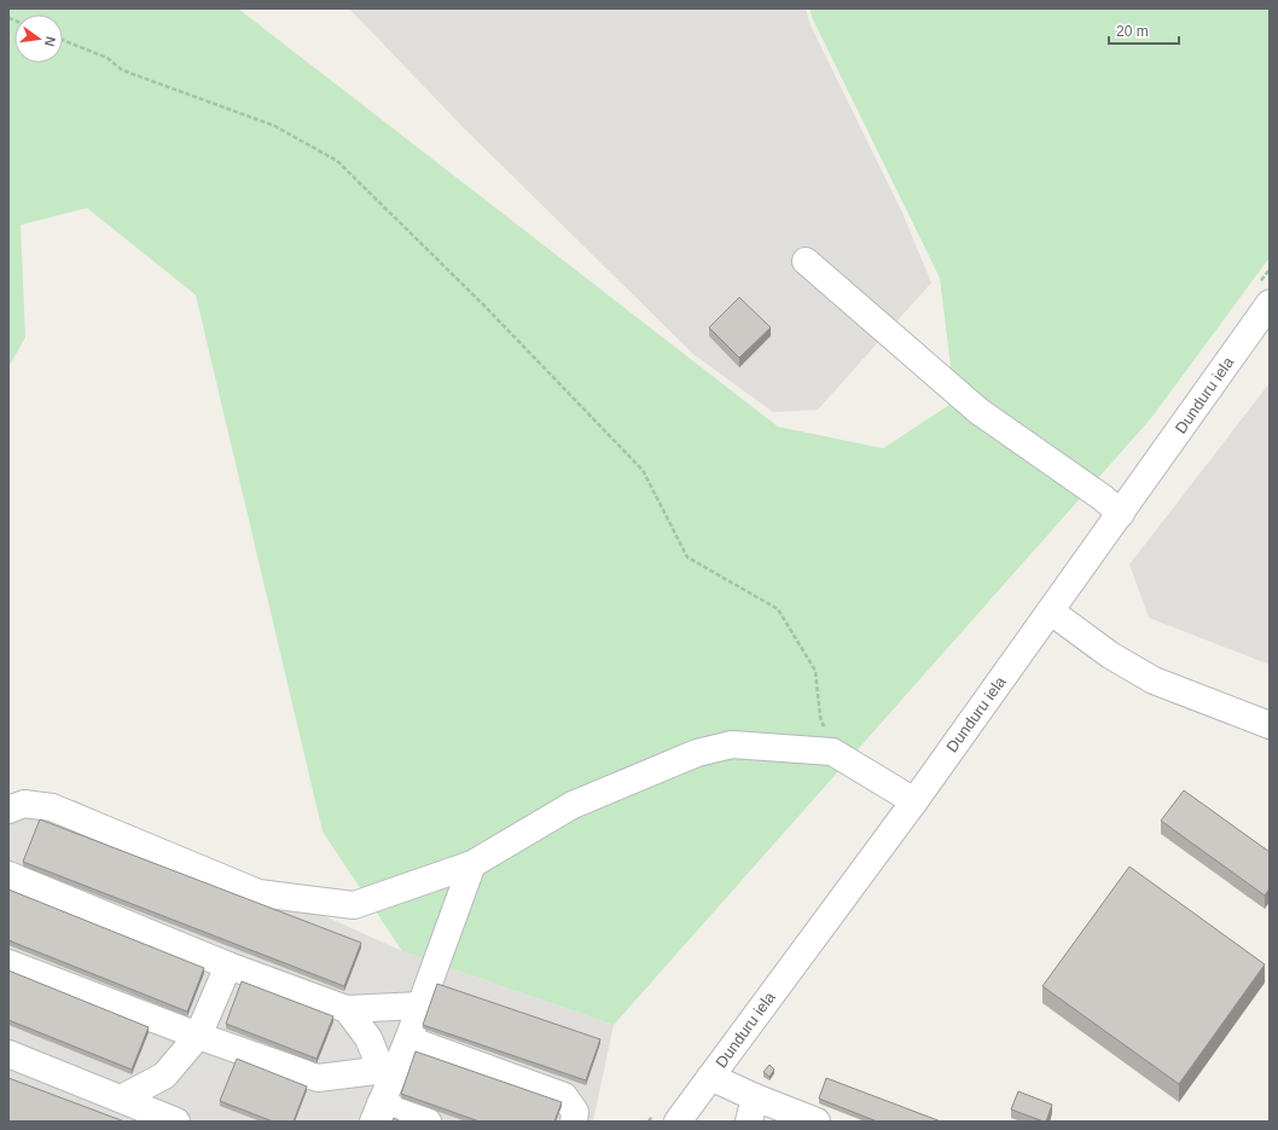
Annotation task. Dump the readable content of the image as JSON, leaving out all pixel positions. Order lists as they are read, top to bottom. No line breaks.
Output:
{"streets":{"street":["Dunduru iela"]},"scale_bar":"20 m","north":"right"}
